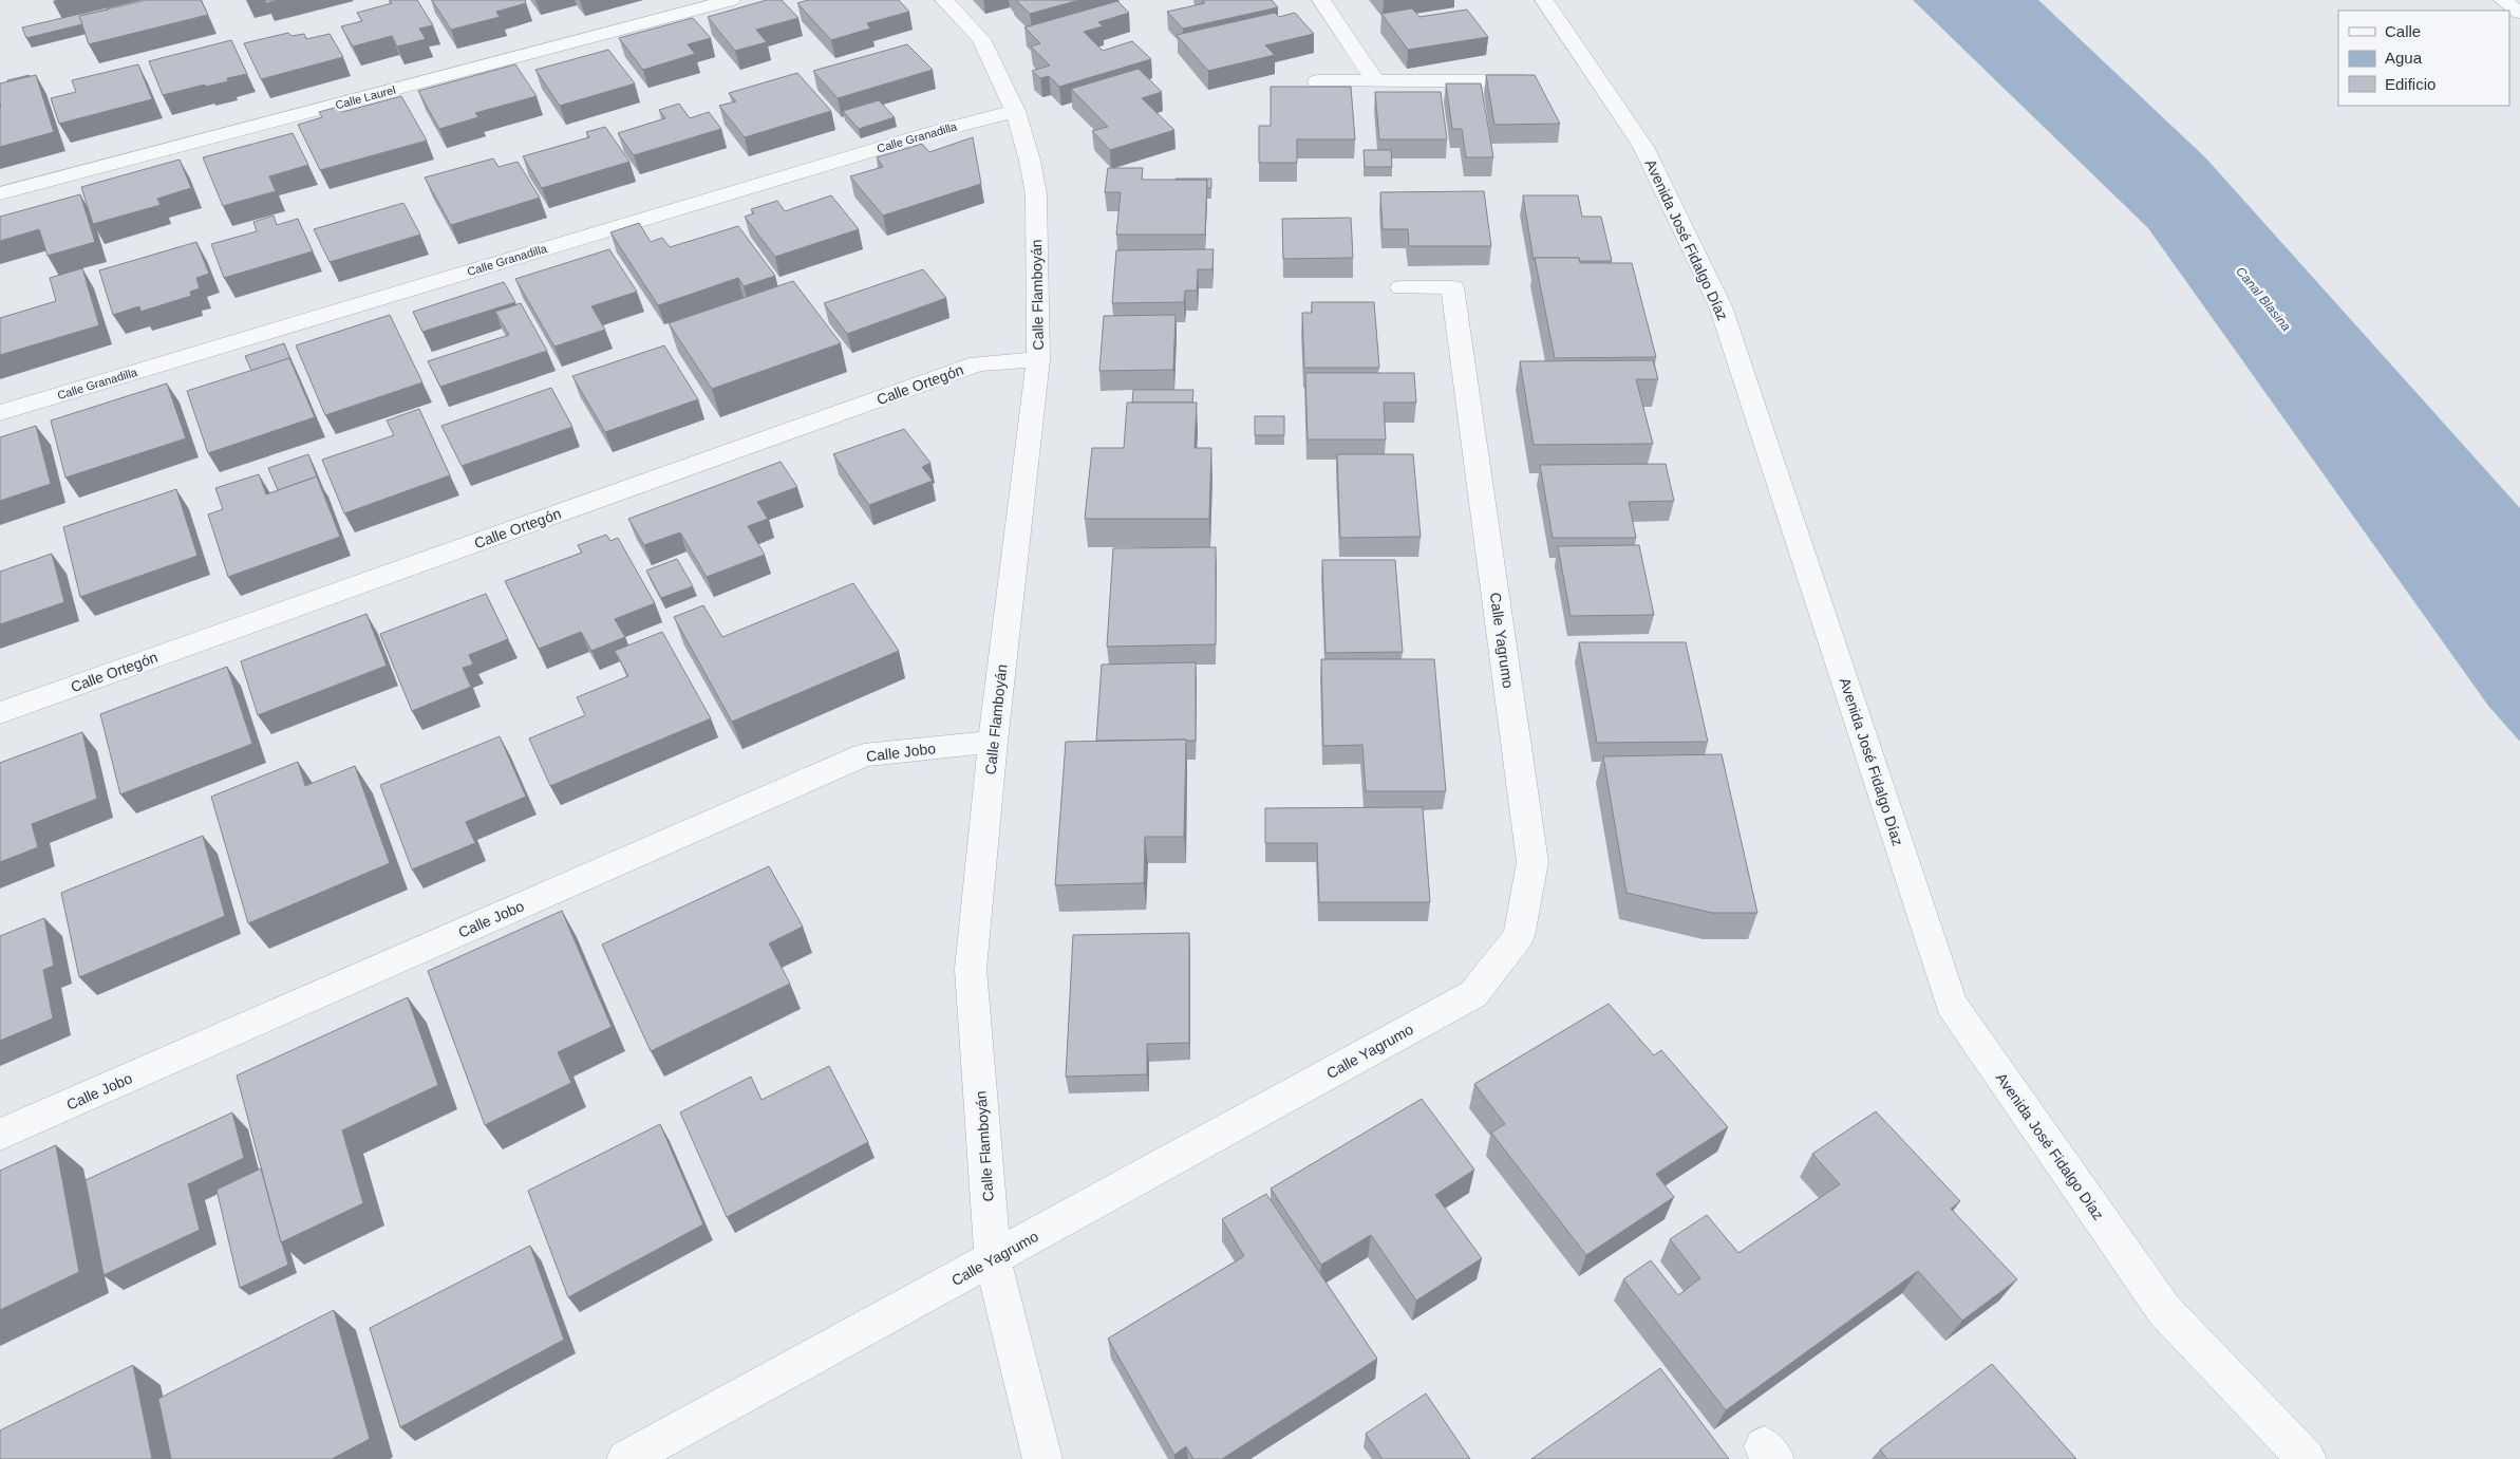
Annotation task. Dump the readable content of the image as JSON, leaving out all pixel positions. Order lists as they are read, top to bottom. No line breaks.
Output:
{"streets":{"street":["Calle Laurel","Calle Granadilla","Avenida José Fidalgo Díaz","Calle Flamboyán","Calle Ortegón","Calle Yagrumo","Calle Jobo"]},"crossings":[["Calle Granadilla","Calle Flamboyán"],["Calle Flamboyán","Calle Ortegón"],["Calle Flamboyán","Calle Yagrumo"],["Calle Flamboyán","Calle Jobo"]],"water":["Canal Blasina"],"legend":["Calle","Agua","Edificio"]}
